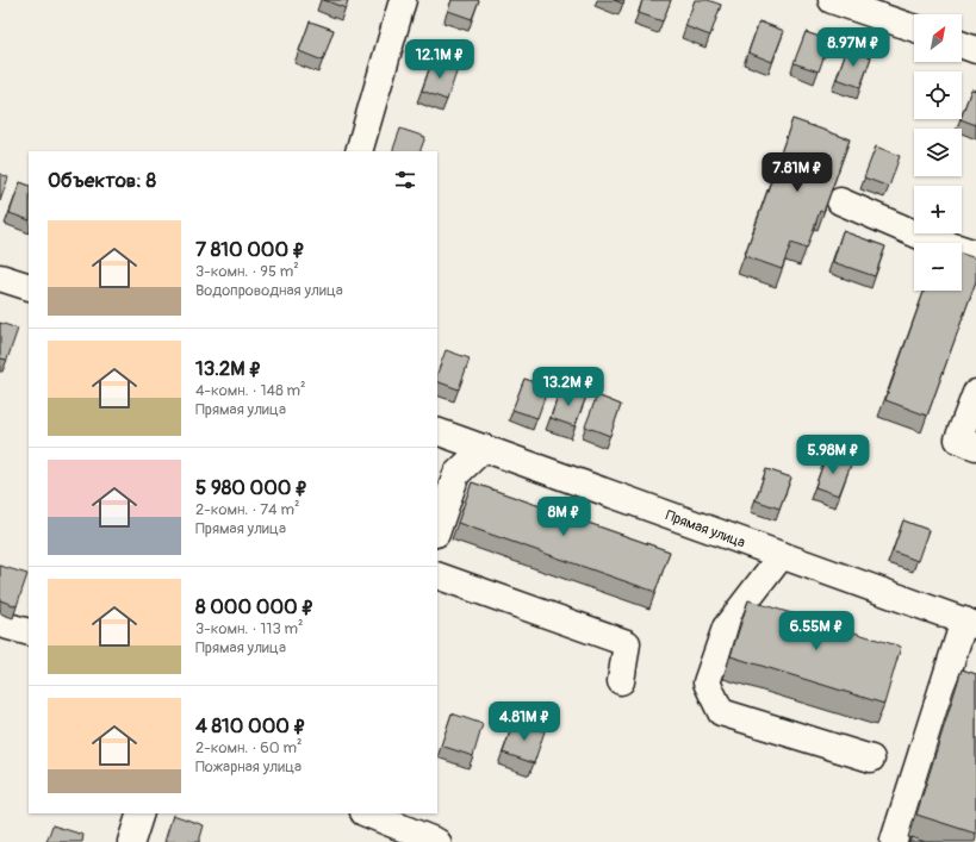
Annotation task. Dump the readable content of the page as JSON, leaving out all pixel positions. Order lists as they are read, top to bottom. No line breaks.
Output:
{"streets":{"street":["Прямая улица"]},"north":"top right","page":{"map_buttons":["+","−"],"price":["8.97M ₽","12.1M ₽","7.81M ₽","13.2M ₽","5.98M ₽","8M ₽","6.55M ₽","4.81M ₽"],"heading":"Объектов: 8","list":[{"name":"7 810 000 ₽","note":"3-комн. · 95 m² · Водопроводная улица"},{"name":"13.2M ₽","note":"4-комн. · 148 m² · Прямая улица"},{"name":"5 980 000 ₽","note":"2-комн. · 74 m² · Прямая улица"},{"name":"8 000 000 ₽","note":"3-комн. · 113 m² · Прямая улица"},{"name":"4 810 000 ₽","note":"2-комн. · 60 m² · Пожарная улица"}]}}
